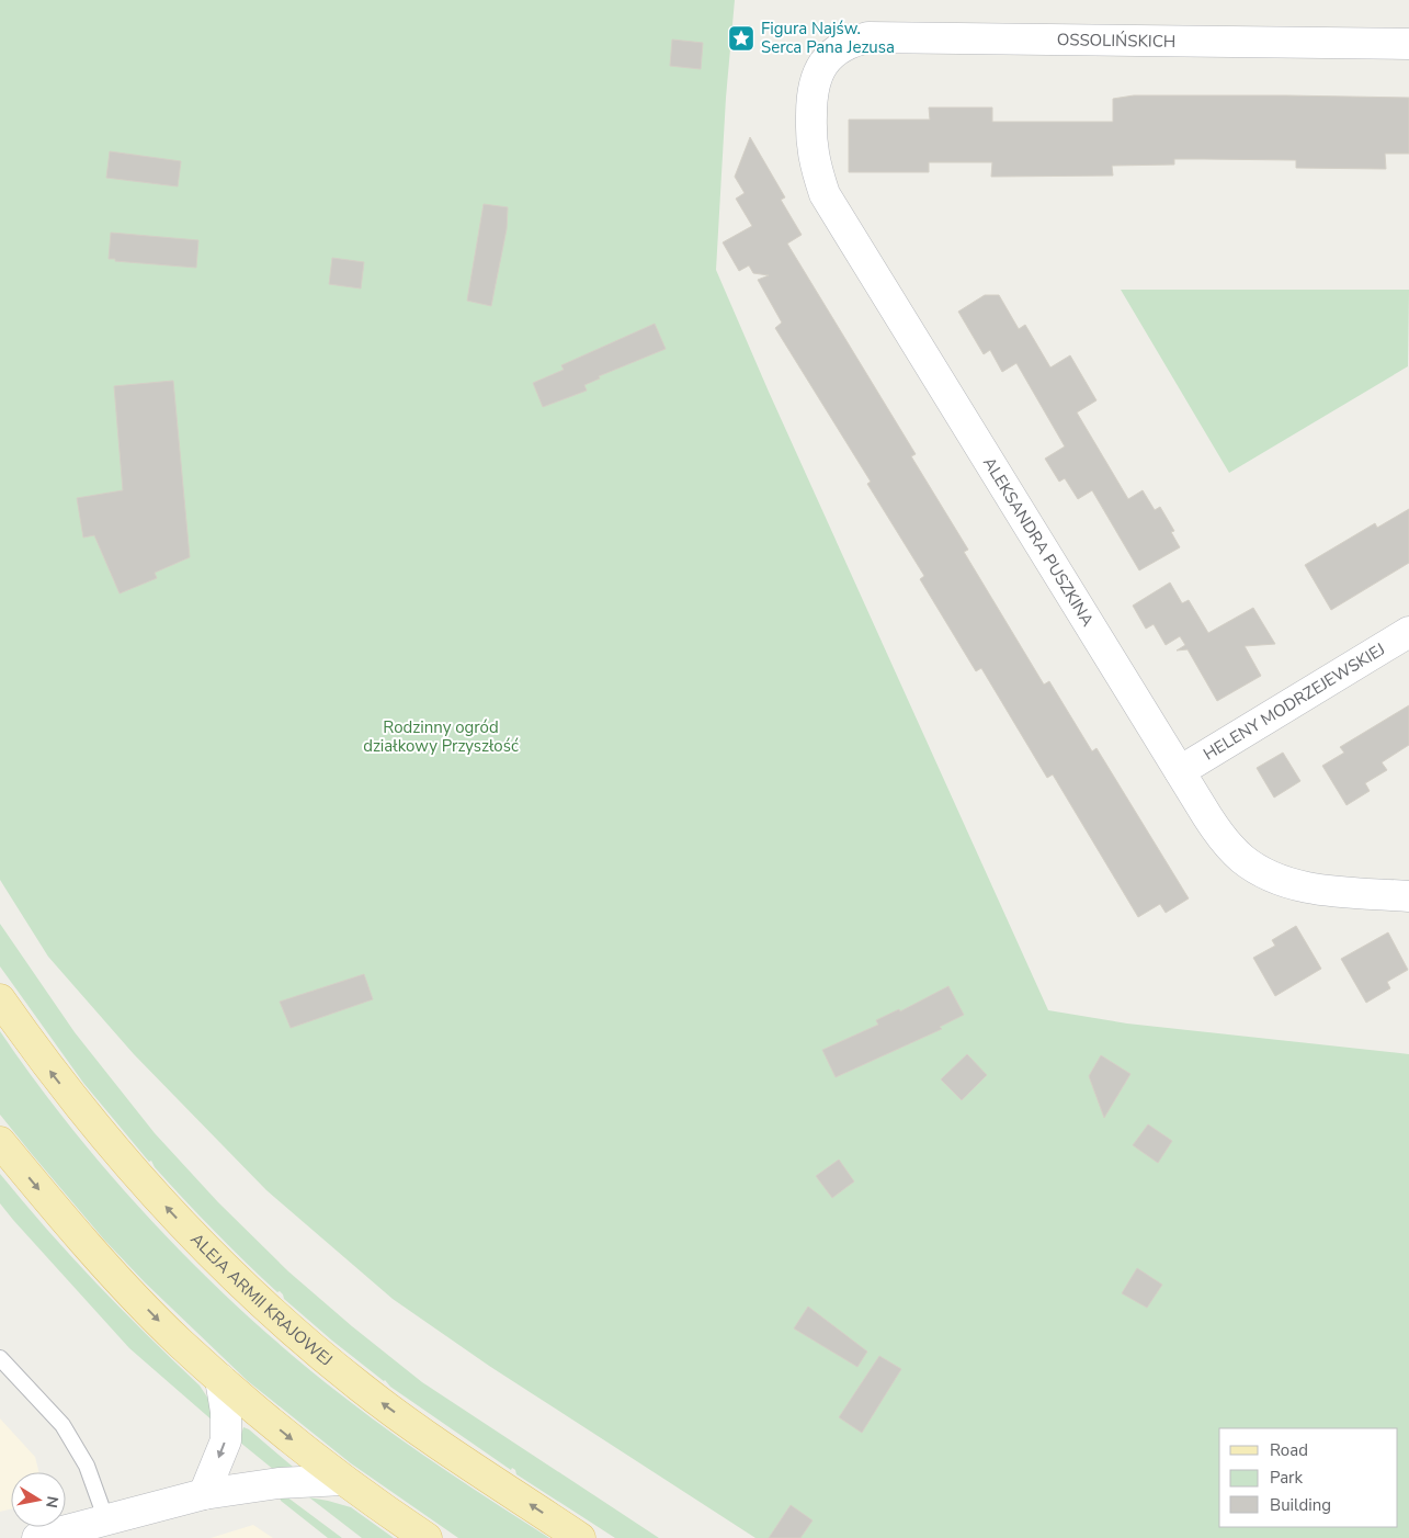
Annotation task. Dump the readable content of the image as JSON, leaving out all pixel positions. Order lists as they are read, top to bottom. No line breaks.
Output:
{"streets":{"main road":["ALEJA ARMII KRAJOWEJ"],"street":["OSSOLIŃSKICH","ALEKSANDRA PUSZKINA","HELENY MODRZEJEWSKIEJ"]},"crossings":[["OSSOLIŃSKICH","ALEKSANDRA PUSZKINA"],["ALEKSANDRA PUSZKINA","HELENY MODRZEJEWSKIEJ"]],"parks":["Rodzinny ogród działkowy Przyszłość"],"places":{"place":["Figura Najśw. Serca Pana Jezusa"]},"legend":["Road","Park","Building"],"north":"right"}
